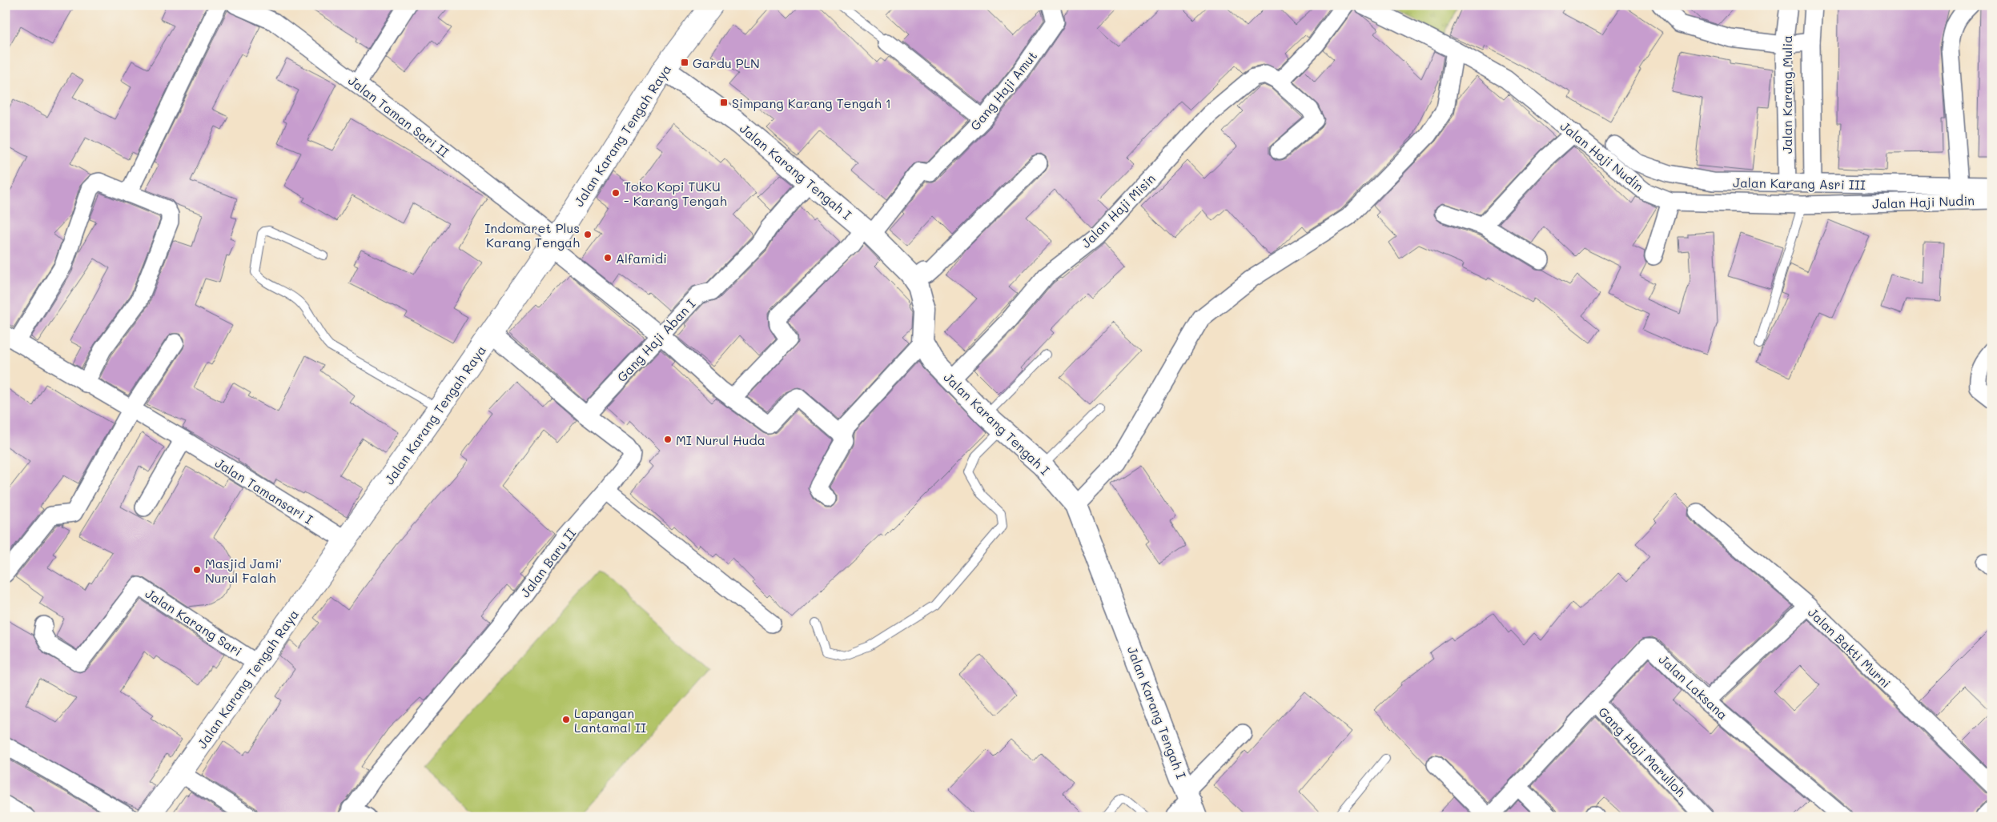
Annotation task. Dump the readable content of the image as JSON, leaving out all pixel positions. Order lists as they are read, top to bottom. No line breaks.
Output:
{"streets":{"main road":["Jalan Karang Tengah Raya"],"street":["Gang Haji Amut","Jalan Karang Mulia","Jalan Taman Sari II","Jalan Haji Nudin","Jalan Karang Tengah I","Jalan Karang Asri III","Jalan Haji Misin","Gang Haji Aban I","Jalan Tamansari I","Jalan Baru II","Jalan Karang Sari","Jalan Bakti Murni","Jalan Laksana","Gang Haji Marulloh"]},"crossings":[["Gang Haji Amut","Jalan Karang Tengah I"],["Jalan Karang Mulia","Jalan Karang Asri III"],["Jalan Taman Sari II","Jalan Karang Tengah Raya"],["Jalan Taman Sari II","Gang Haji Aban I"],["Jalan Karang Tengah Raya","Jalan Karang Tengah I"],["Jalan Karang Tengah Raya","Jalan Tamansari I"],["Jalan Karang Tengah Raya","Jalan Baru II"],["Jalan Karang Tengah Raya","Jalan Karang Sari"],["Jalan Karang Tengah I","Jalan Haji Misin"],["Jalan Karang Tengah I","Gang Haji Aban I"],["Gang Haji Aban I","Jalan Baru II"],["Jalan Bakti Murni","Jalan Laksana"],["Jalan Laksana","Gang Haji Marulloh"]],"places":{"transit":["Gardu PLN","Simpang Karang Tengah 1"],"other":["Toko Kopi TUKU - Karang Tengah","Indomaret Plus Karang Tengah","Alfamidi","MI Nurul Huda","Masjid Jami' Nurul Falah","Lapangan Lantamal II"]}}
